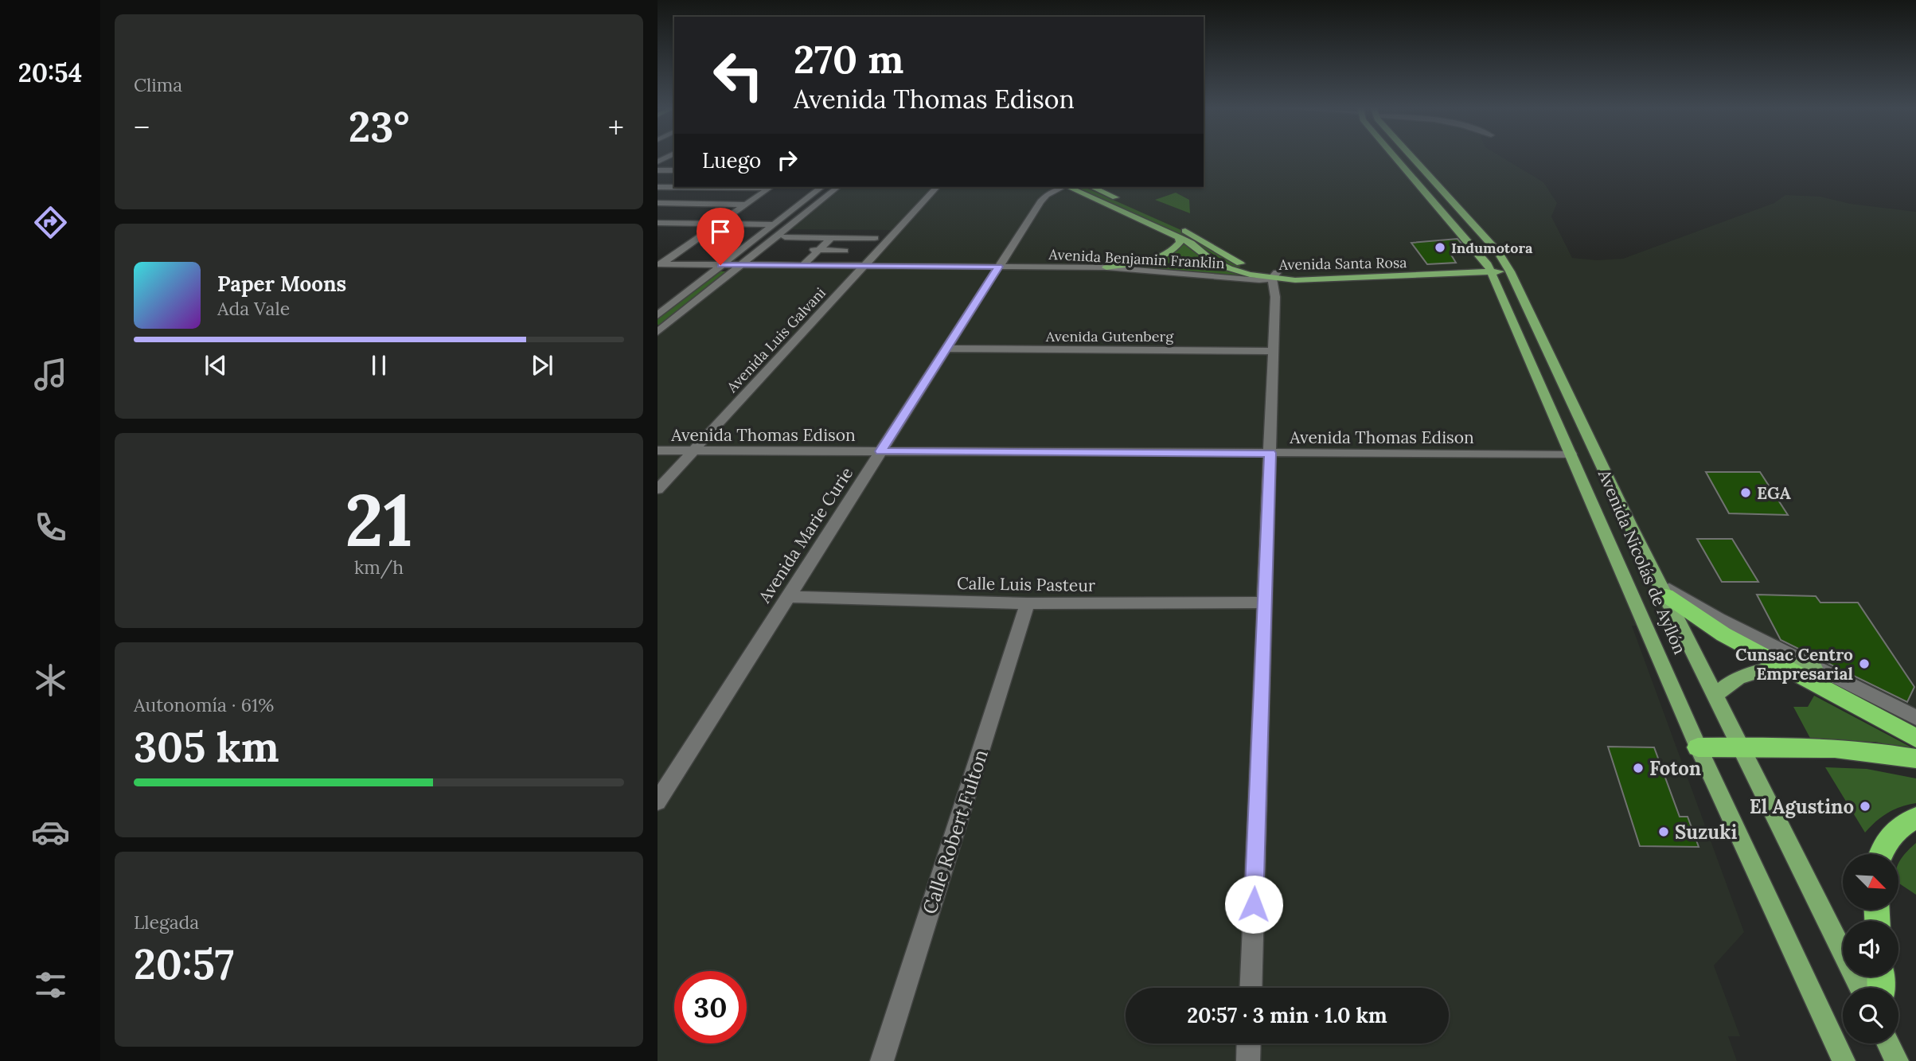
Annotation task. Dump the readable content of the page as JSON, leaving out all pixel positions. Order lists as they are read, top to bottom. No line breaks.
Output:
{"streets":{"main road":["Avenida Santa Rosa","Avenida Nicolás de Ayllón"],"street":["Avenida Benjamin Franklin","Avenida Gutenberg","Avenida Luis Galvani","Avenida Thomas Edison","Avenida Marie Curie","Calle Luis Pasteur","Calle Robert Fulton"]},"crossings":[["Avenida Benjamin Franklin","Avenida Santa Rosa"],["Avenida Benjamin Franklin","Avenida Luis Galvani"],["Avenida Benjamin Franklin","Avenida Marie Curie"],["Avenida Santa Rosa","Avenida Nicolás de Ayllón"],["Avenida Gutenberg","Avenida Marie Curie"],["Avenida Luis Galvani","Avenida Thomas Edison"],["Avenida Thomas Edison","Avenida Marie Curie"],["Avenida Thomas Edison","Avenida Nicolás de Ayllón"],["Avenida Marie Curie","Calle Luis Pasteur"],["Calle Luis Pasteur","Calle Robert Fulton"]],"places":["Indumotora","EGA","Cunsac Centro Empresarial","Foton","El Agustino","Suzuki"],"north":"bottom right","page":{"tabs":"20:54","tile":["Clima",["21","km/h"],["Autonomía · 61%","305 km"],["Llegada","20:57"]],"turn":["270 m","Avenida Thomas Edison"],"heat":["−","23°","+"],"then":"Luego","song":["Paper Moons","Ada Vale"],"limit":"30","trip":"20:57 · 3 min · 1.0 km"}}
